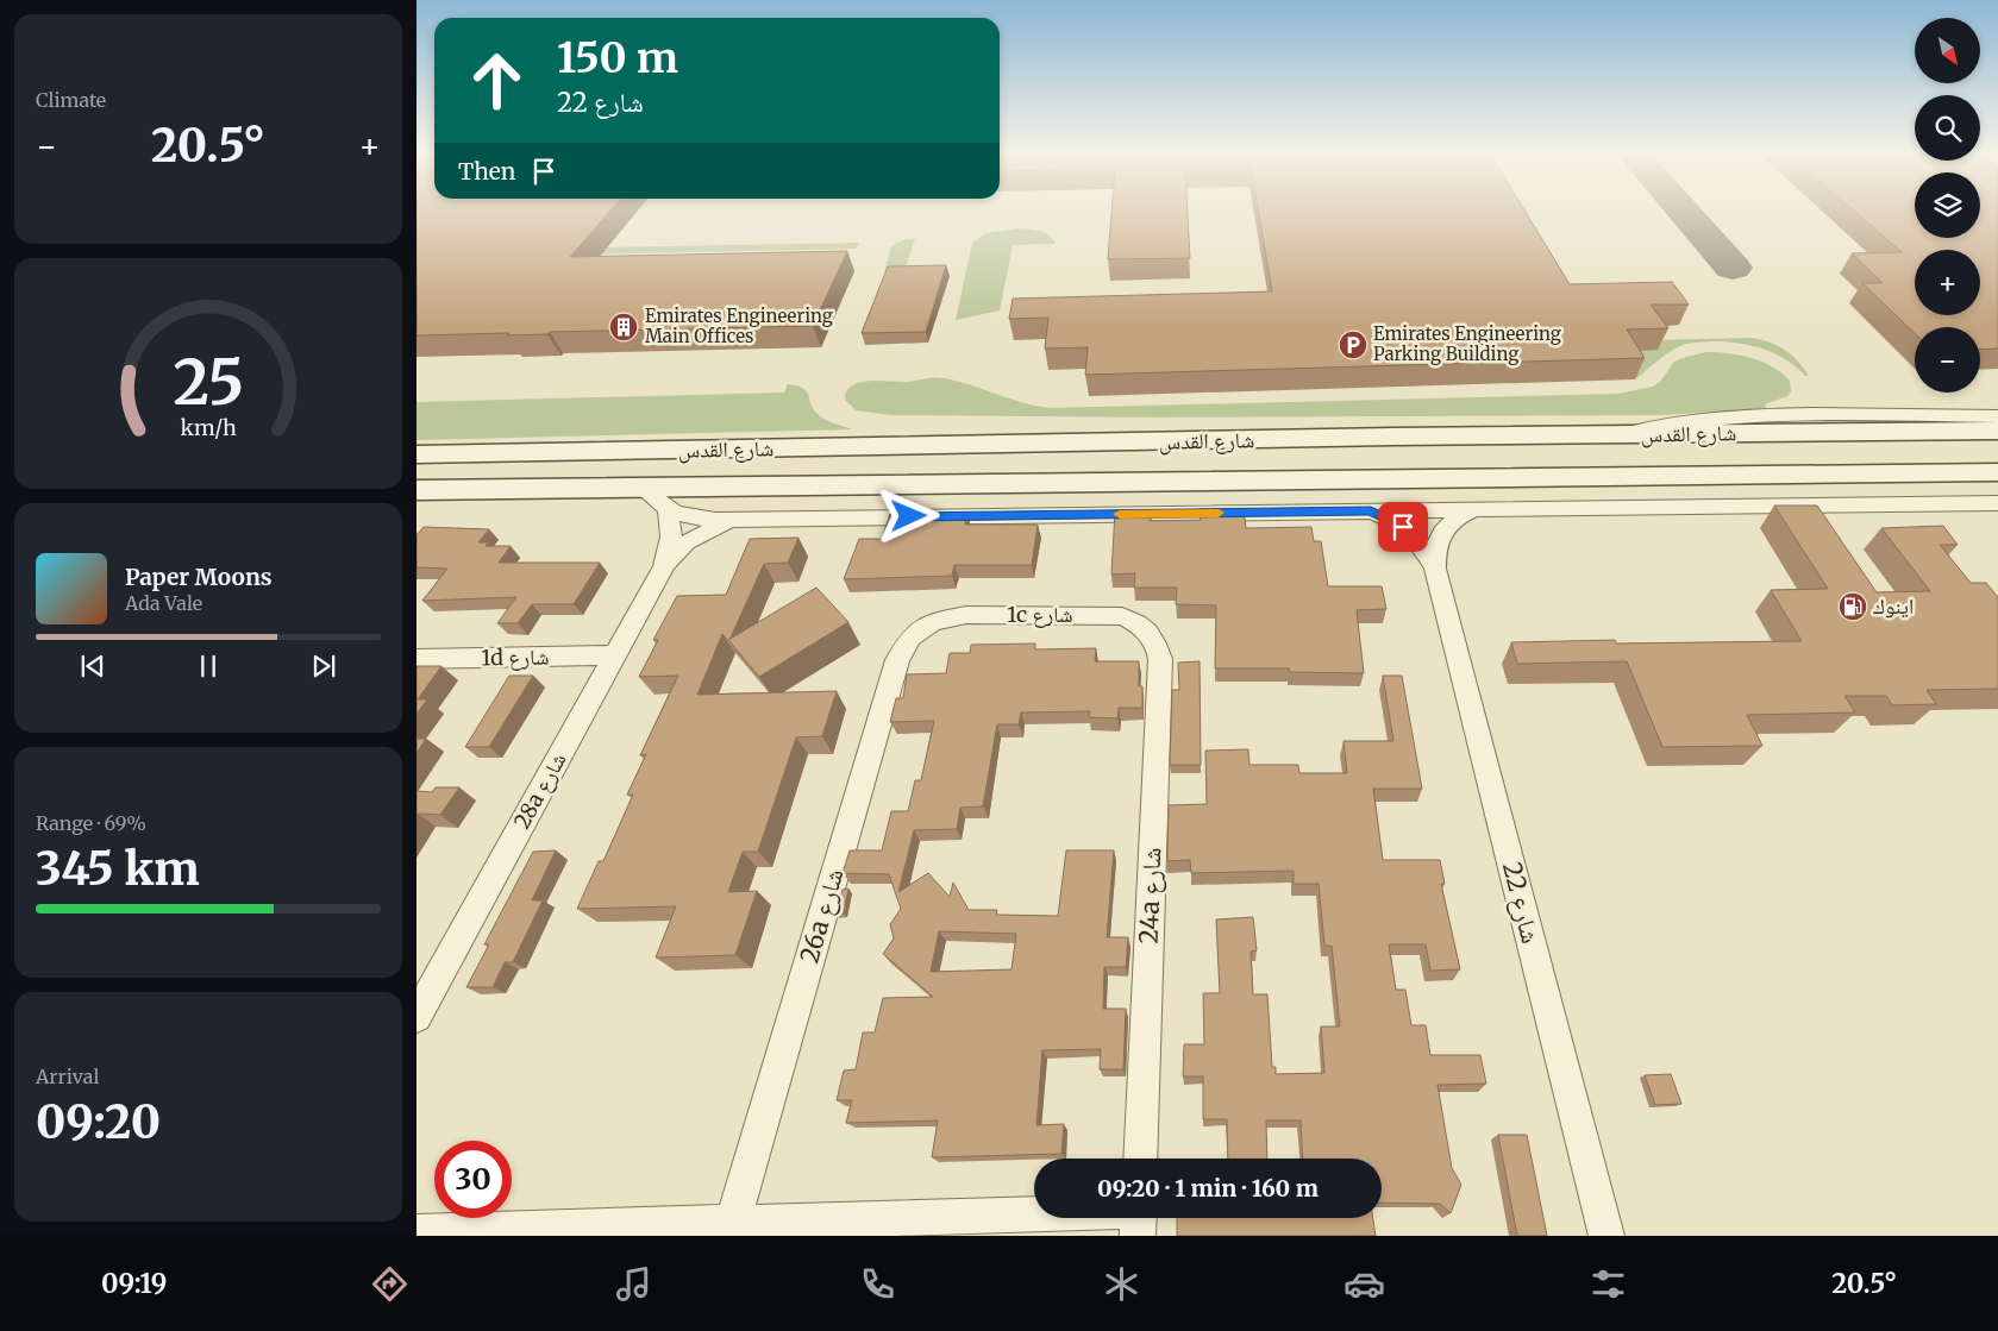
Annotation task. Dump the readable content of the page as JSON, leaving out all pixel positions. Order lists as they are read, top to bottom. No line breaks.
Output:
{"streets":{"main road":["شارع القدس"],"street":["1c شارع","1d شارع","28a شارع","24a شارع","شارع 22","26a شارع"]},"crossings":[["1c شارع","24a شارع"],["1c شارع","26a شارع"],["1d شارع","28a شارع"]],"places":{"building":["Emirates Engineering Main Offices"],"parking":["Emirates Engineering Parking Building"],"fuel station":["اينوك"]},"north":"bottom right","page":{"tile":["Climate",["Range · 69%","345 km"],["Arrival","09:20"]],"map_buttons":["+","−"],"turn":["150 m","شارع 22"],"heat":["−","20.5°","+"],"then":"Then","song":["Paper Moons","Ada Vale"],"limit":"30","trip":"09:20 · 1 min · 160 m","tabs":["09:19","20.5°"],"gauge":["25","km/h"]}}
